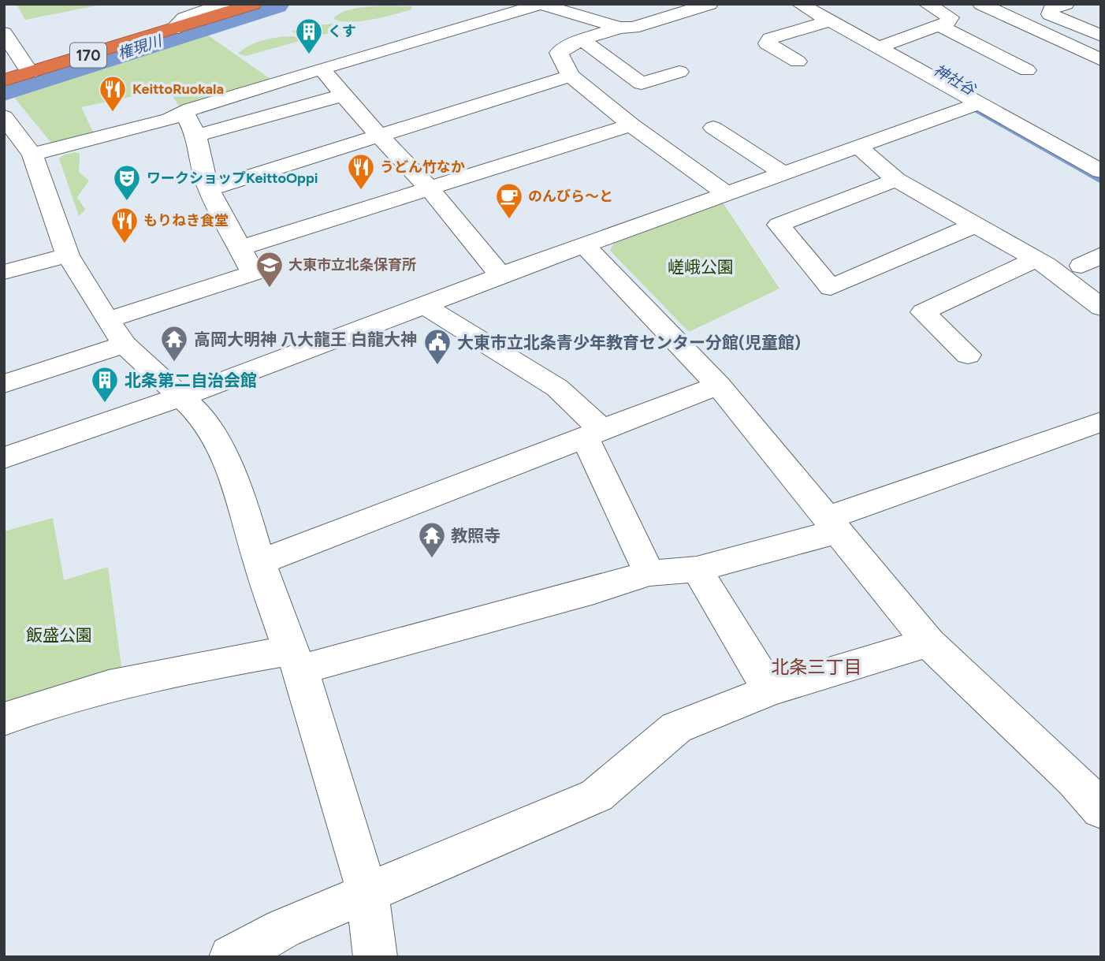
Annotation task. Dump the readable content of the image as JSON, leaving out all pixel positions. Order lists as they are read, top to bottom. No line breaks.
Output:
{"streets":{"highway":["170"]},"districts":["北条三丁目"],"water":["権現川","神社谷"],"parks":["嵯峨公園","飯盛公園"],"places":{"building":["くす","北条第二自治会館"],"restaurant":["KeittoRuokala","うどん竹なか","もりねき食堂"],"theatre":["ワークショップKeittoOppi"],"cafe":["のんびら～と"],"school or university":["大東市立北条保育所"],"temple":["高岡大明神 八大龍王 白龍大神","教照寺"],"public building":["大東市立北条青少年教育センター分館(児童館)"]}}
